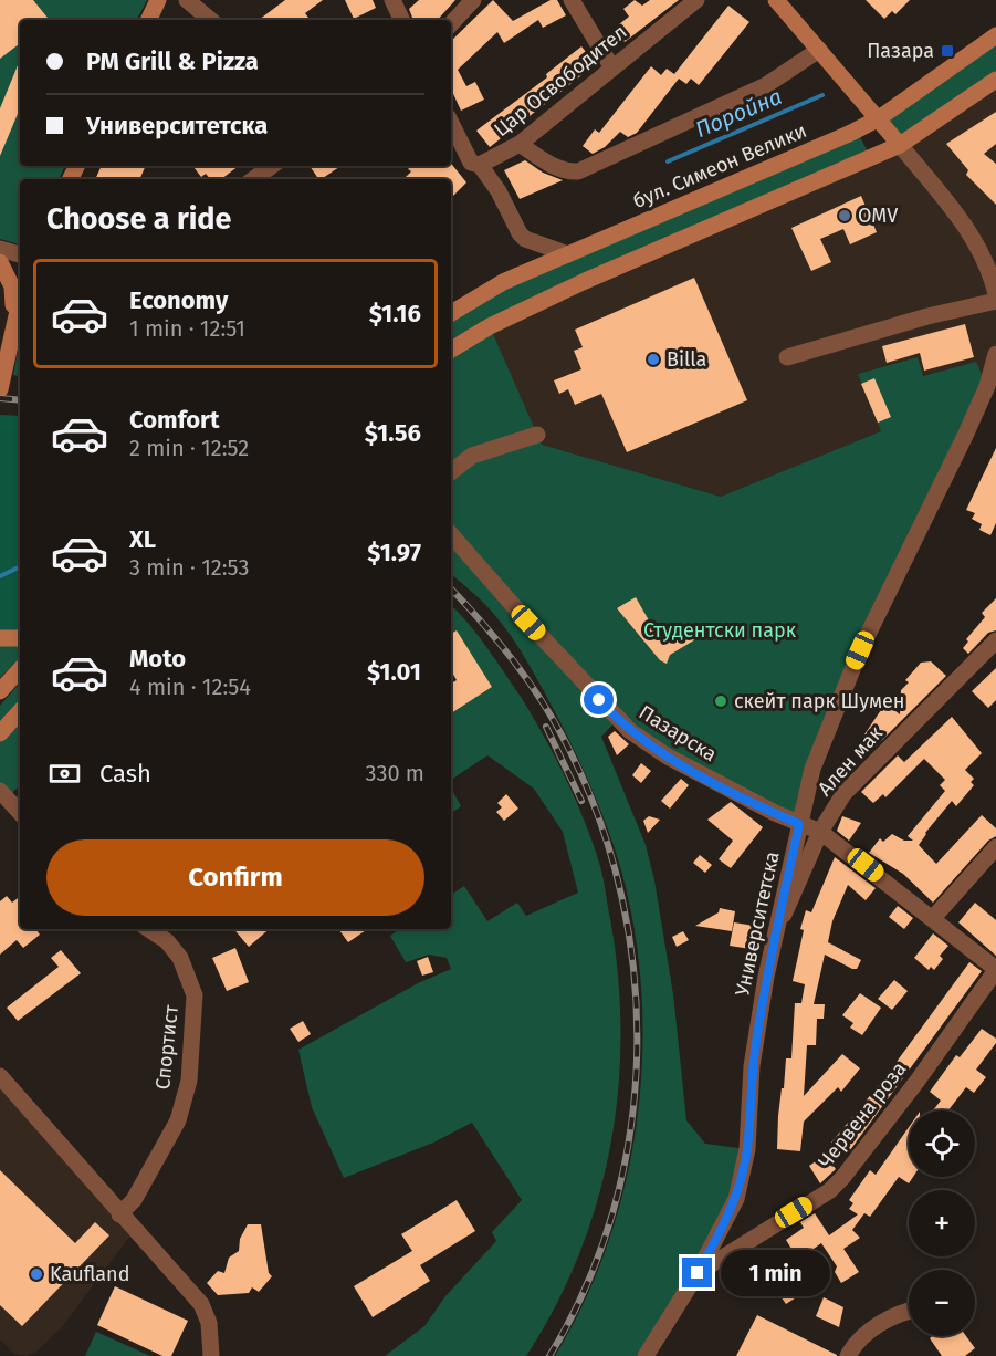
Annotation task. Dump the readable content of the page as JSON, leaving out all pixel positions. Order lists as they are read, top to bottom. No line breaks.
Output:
{"streets":{"main road":["бул. Симеон Велики"],"street":["Цар Освободител","Пазарска","Ален мак","Университетска","Спортист","Червена роза"]},"crossings":[["Пазарска","Ален мак"],["Пазарска","Университетска"],["Пазарска","Червена роза"],["Ален мак","Университетска"],["Университетска","Червена роза"]],"water":["Поройна"],"parks":["Студентски парк"],"places":{"transit":["Пазара"],"other":["OMV","Billa","скейт парк Шумен","Kaufland"]},"page":{"banner":["PM Grill & Pizza","Университетска"],"heading":"Choose a ride","list":[{"name":"Economy","note":"1 min · 12:51","value":"$1.16"},{"name":"Comfort","note":"2 min · 12:52","value":"$1.56"},{"name":"XL","note":"3 min · 12:53","value":"$1.97"},{"name":"Moto","note":"4 min · 12:54","value":"$1.01"}],"pay":["Cash","330 m"],"buttons":"Confirm","map_buttons":["+","−"],"bubble":"1 min"}}
